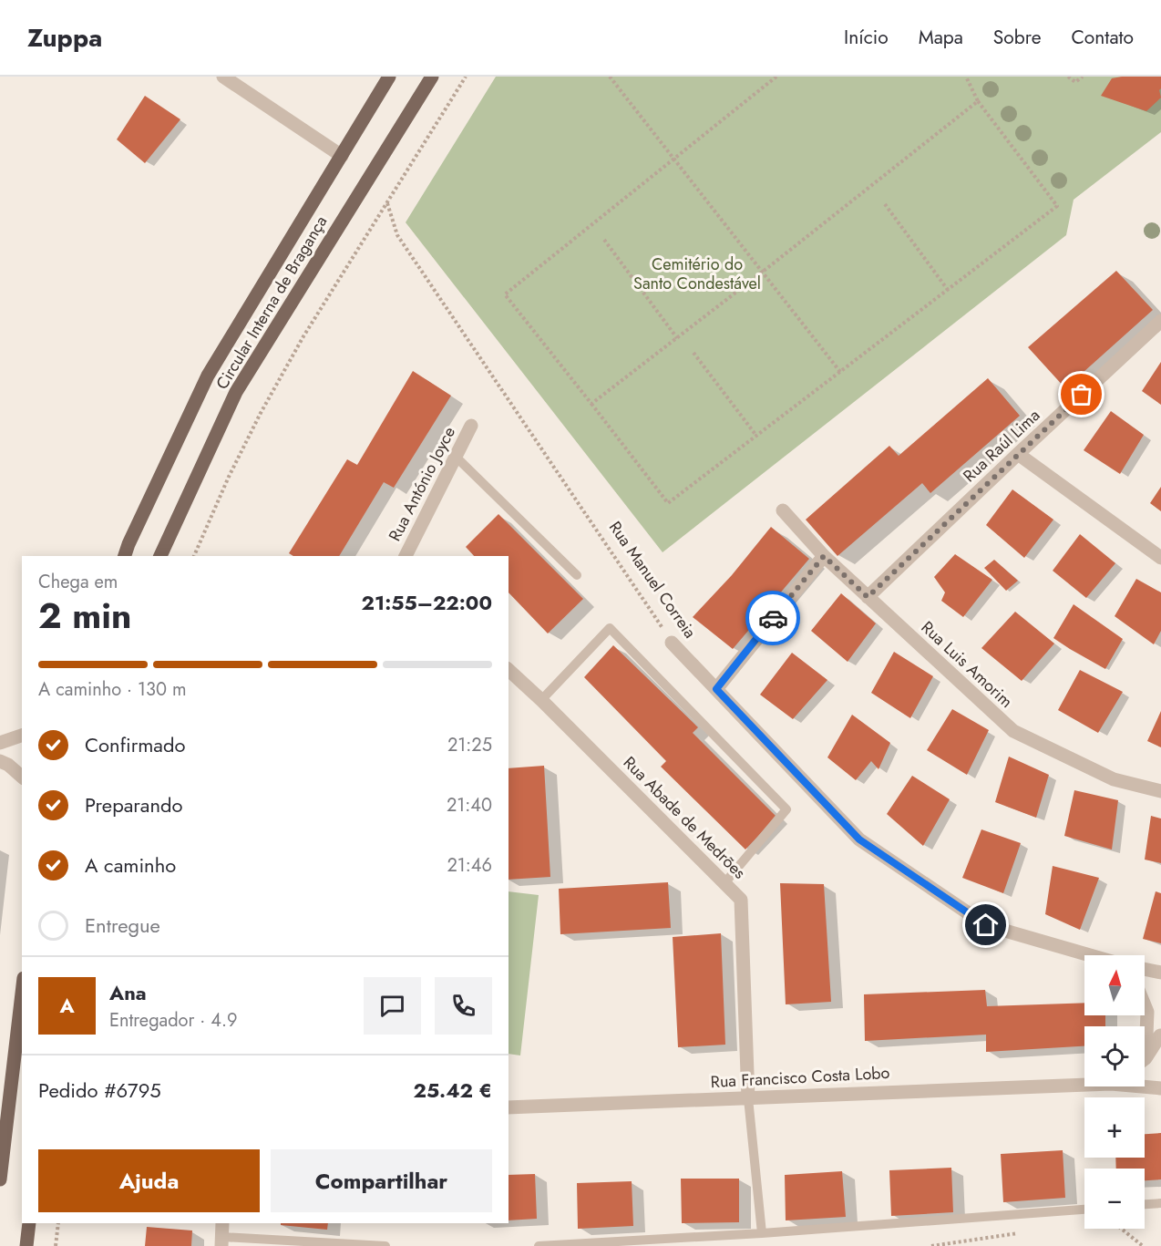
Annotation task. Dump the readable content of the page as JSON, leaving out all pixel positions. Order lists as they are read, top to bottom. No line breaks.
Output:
{"streets":{"main road":["Circular Interna de Bragança"],"street":["Rua Raúl Lima","Rua António Joyce","Rua Manuel Correia","Rua Luis Amorim","Rua Abade de Medrões","Rua Francisco Costa Lobo"]},"crossings":[["Rua Raúl Lima","Rua Luis Amorim"],["Rua Abade de Medrões","Rua Francisco Costa Lobo"]],"parks":["Cemitério do Santo Condestável"],"north":"top","page":{"header":"Zuppa","nav":["Início","Mapa","Sobre","Contato"],"heading":["2 min","Chega em","21:55–22:00"],"panel":["Ana","Entregador · 4.9","Pedido #6795","25.42 €"],"bar":"A caminho · 130 m","list":[["Confirmado","21:25"],["Preparando","21:40"],["A caminho","21:46"],"Entregue"],"map_buttons":["+","−"],"round":"A","buttons":["Ajuda","Compartilhar"]}}
